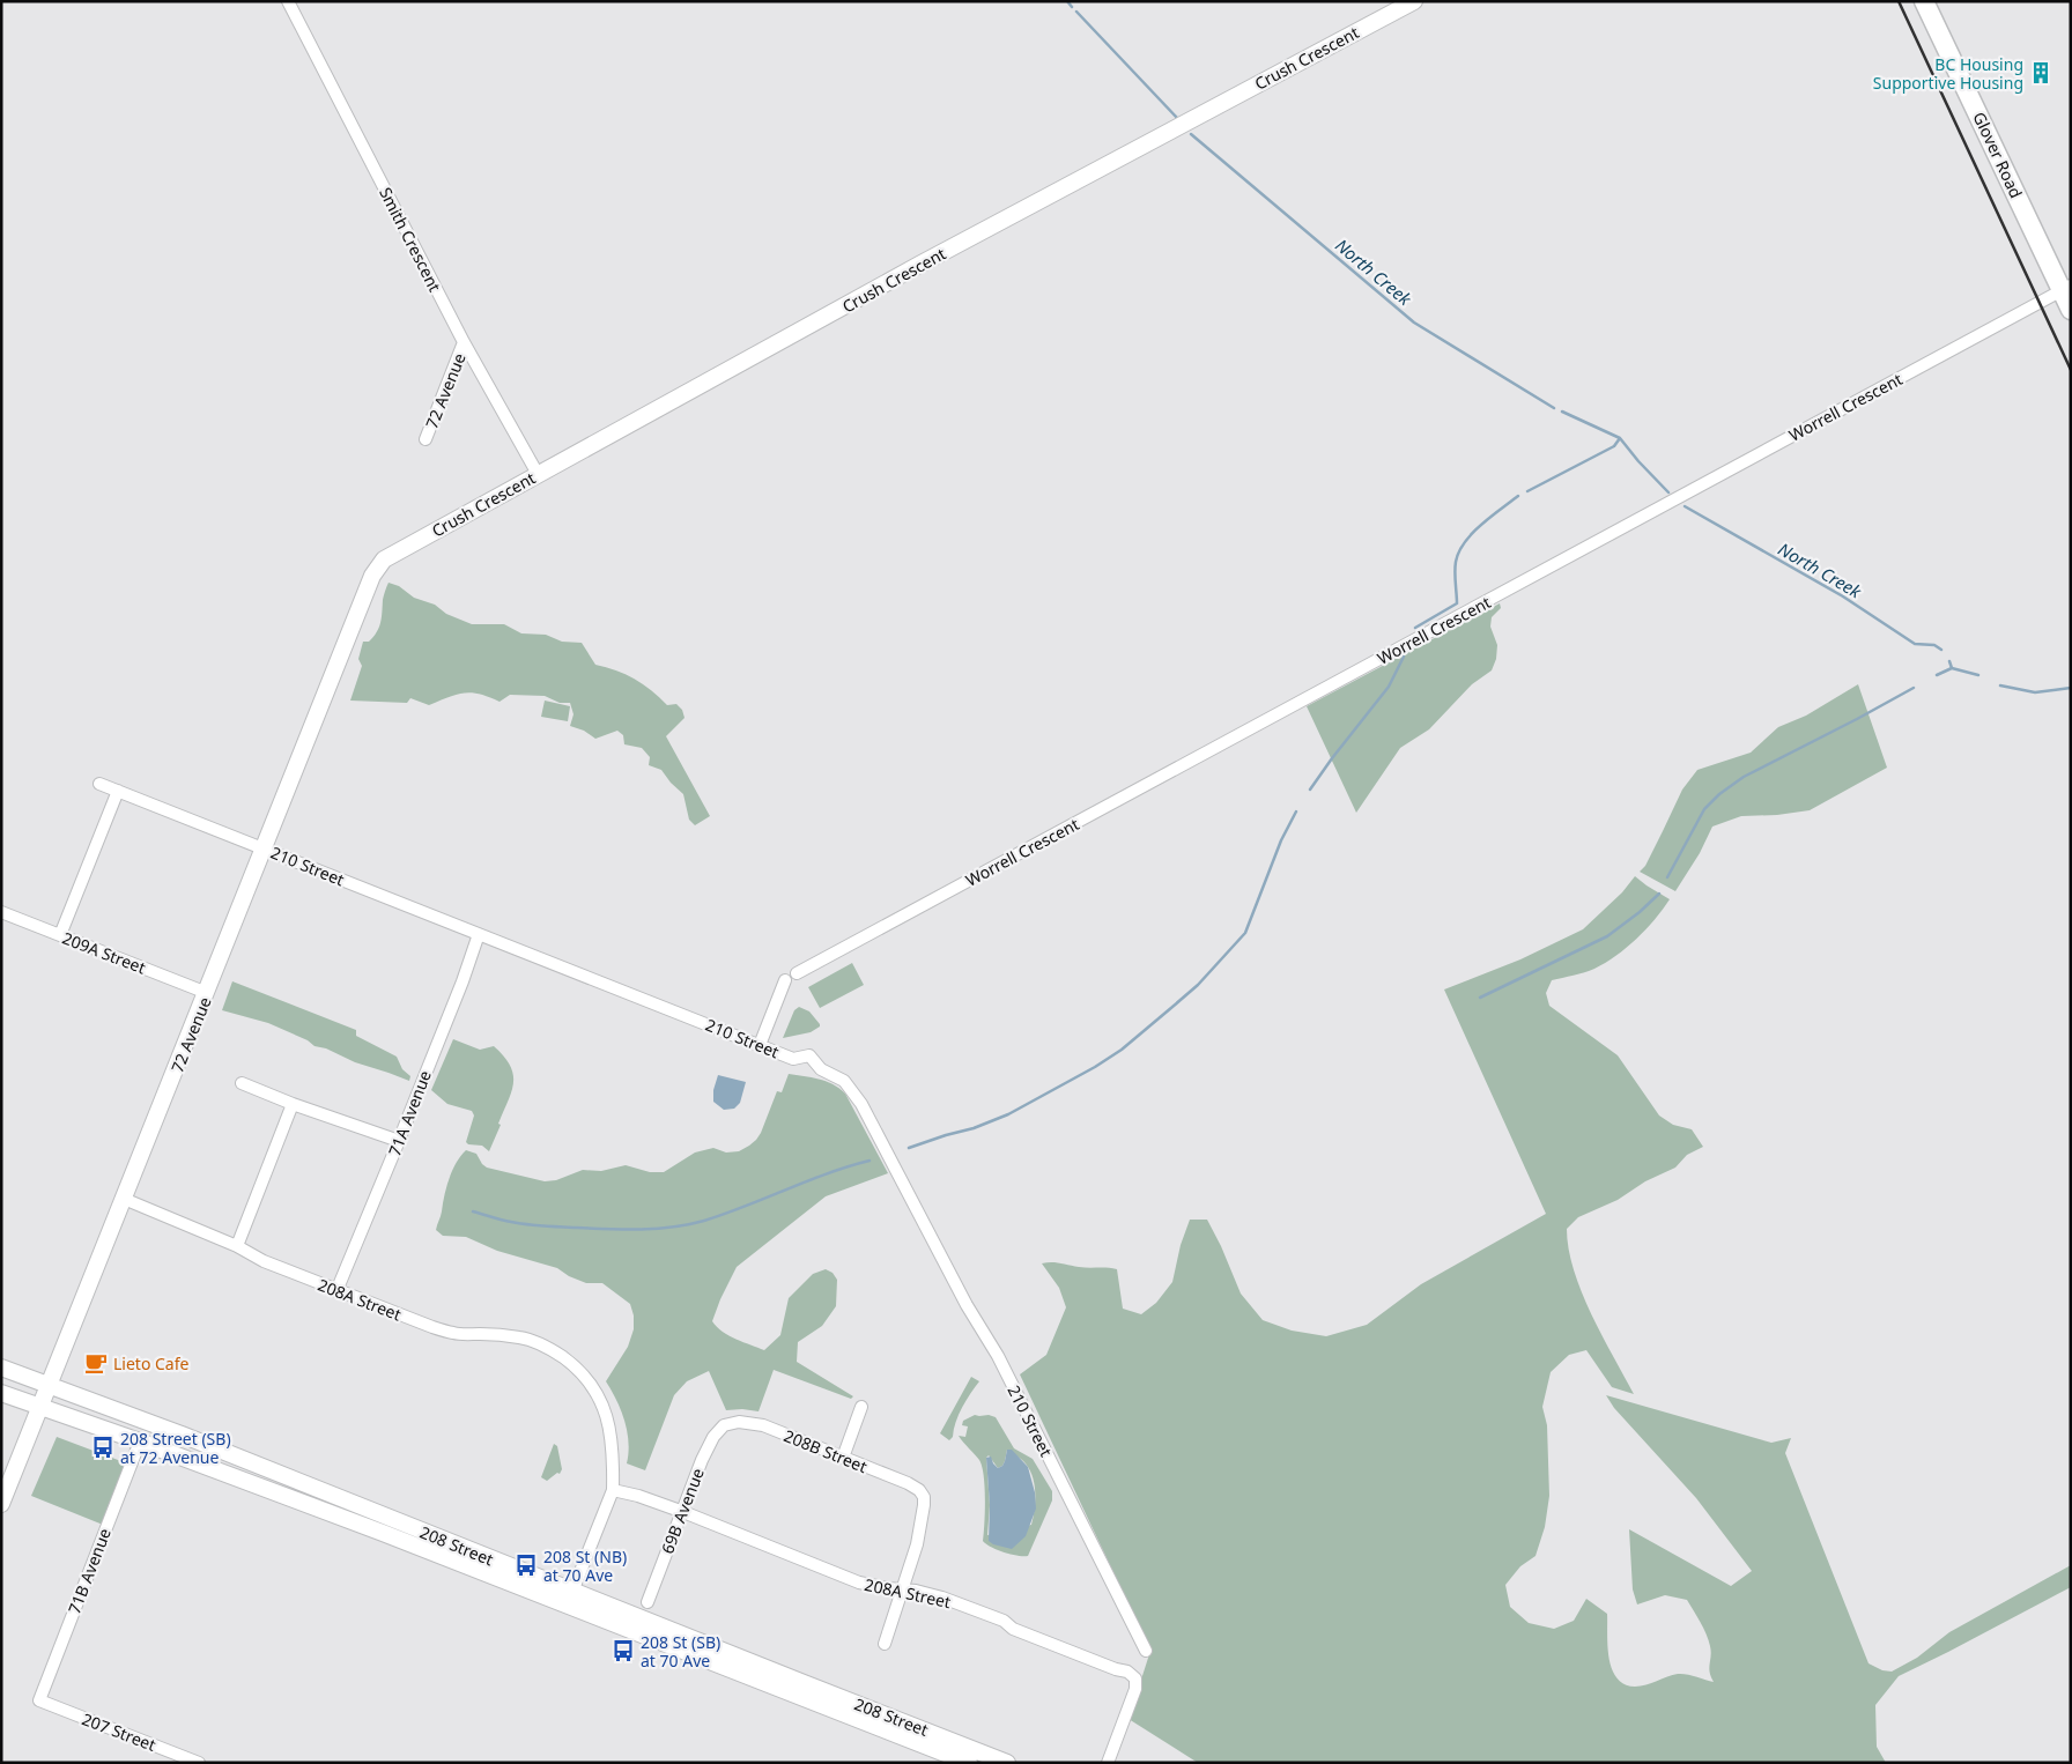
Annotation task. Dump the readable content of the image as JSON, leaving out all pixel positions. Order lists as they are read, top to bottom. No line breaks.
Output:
{"streets":{"highway":["Glover Road"],"main road":["Crush Crescent","72 Avenue","208 Street"],"street":["Smith Crescent","Worrell Crescent","210 Street","209A Street","71A Avenue","208A Street","208B Street","69B Avenue","71B Avenue","207 Street"]},"crossings":[["Crush Crescent","Smith Crescent"],["Crush Crescent","72 Avenue"],["Glover Road","Worrell Crescent"],["Smith Crescent","72 Avenue"],["72 Avenue","210 Street"],["72 Avenue","209A Street"],["72 Avenue","208A Street"],["72 Avenue","208 Street"],["210 Street","71A Avenue"],["71A Avenue","208A Street"],["208A Street","208B Street"],["208A Street","69B Avenue"],["208B Street","69B Avenue"],["208 Street","71B Avenue"],["71B Avenue","207 Street"]],"water":["North Creek"],"places":{"building":["BC Housing Supportive Housing"],"cafe":["Lieto Cafe"],"bus stop":["208 Street (SB) at 72 Avenue","208 St (NB) at 70 Ave","208 St (SB) at 70 Ave"]}}
